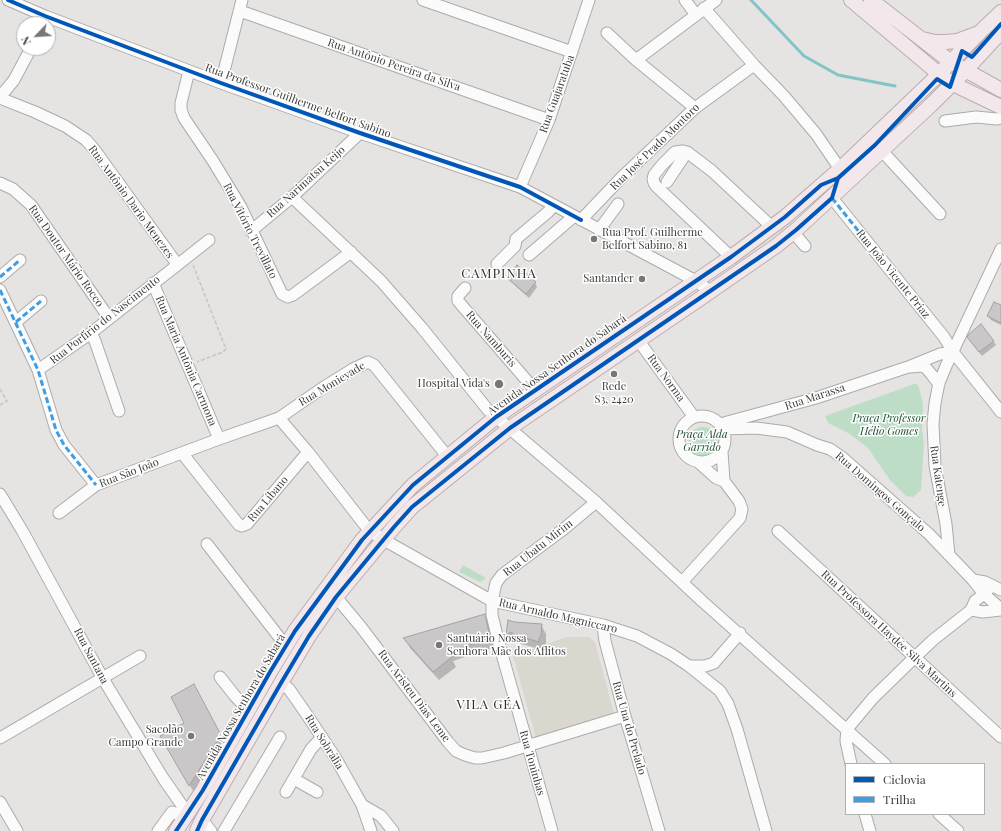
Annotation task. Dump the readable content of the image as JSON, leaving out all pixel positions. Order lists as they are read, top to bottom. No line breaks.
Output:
{"streets":{"main road":["Avenida Nossa Senhora do Sabará"],"street":["Rua Antônio Pereira da Silva","Rua Guajaratuba","Rua Professor Guilherme Belfort Sabino","Rua José Prado Montoro","Rua Narimatsu Keijo","Rua Antônio Dario Menezes","Rua Vitório Trevillato","Rua Doutor Mário Rocco","Rua João Vicente Priaz","Rua Porfírio do Nascimento","Rua Namburis","Rua Maria Antônia Carmona","Rua Norma","Rua Monievade","Rua Marassa","Rua São João","Rua Katenge","Rua Domingos Gonçalo","Rua Líbano","Rua Ubatu Mirim","Rua Arnaldo Magniccaro","Rua Professora Haydée Silva Martins","Rua Santana","Rua Aristeu Dias Leme","Rua Una do Prelado","Rua Sobrália","Rua Toninhas"]},"crossings":[["Rua Antônio Pereira da Silva","Rua Guajaratuba"],["Rua Guajaratuba","Rua Professor Guilherme Belfort Sabino"],["Rua Professor Guilherme Belfort Sabino","Rua José Prado Montoro"],["Rua Professor Guilherme Belfort Sabino","Rua Narimatsu Keijo"],["Rua Professor Guilherme Belfort Sabino","Rua Vitório Trevillato"],["Rua Professor Guilherme Belfort Sabino","Avenida Nossa Senhora do Sabará"],["Rua Narimatsu Keijo","Rua Vitório Trevillato"],["Rua Antônio Dario Menezes","Rua Porfírio do Nascimento"],["Rua Doutor Mário Rocco","Rua Porfírio do Nascimento"],["Rua João Vicente Priaz","Avenida Nossa Senhora do Sabará"],["Rua João Vicente Priaz","Rua Marassa"],["Rua João Vicente Priaz","Rua Katenge"],["Rua Porfírio do Nascimento","Rua Maria Antônia Carmona"],["Rua Namburis","Avenida Nossa Senhora do Sabará"],["Rua Maria Antônia Carmona","Rua Monievade"],["Avenida Nossa Senhora do Sabará","Rua Norma"],["Avenida Nossa Senhora do Sabará","Rua Monievade"],["Avenida Nossa Senhora do Sabará","Rua Arnaldo Magniccaro"],["Avenida Nossa Senhora do Sabará","Rua Santana"],["Avenida Nossa Senhora do Sabará","Rua Aristeu Dias Leme"],["Avenida Nossa Senhora do Sabará","Rua Sobrália"],["Rua Norma","Rua Marassa"],["Rua Norma","Rua Domingos Gonçalo"],["Rua Monievade","Rua São João"],["Rua Monievade","Rua Líbano"],["Rua Monievade","Rua Arnaldo Magniccaro"],["Rua Marassa","Rua Katenge"],["Rua Marassa","Rua Domingos Gonçalo"],["Rua São João","Rua Líbano"],["Rua Katenge","Rua Domingos Gonçalo"],["Rua Líbano","Rua Arnaldo Magniccaro"],["Rua Ubatu Mirim","Rua Arnaldo Magniccaro"],["Rua Ubatu Mirim","Rua Toninhas"],["Rua Arnaldo Magniccaro","Rua Una do Prelado"],["Rua Arnaldo Magniccaro","Rua Toninhas"],["Rua Aristeu Dias Leme","Rua Una do Prelado"],["Rua Aristeu Dias Leme","Rua Toninhas"]],"districts":["CAMPINHA","VILA GÉA"],"parks":["Praça Professor Hélio Gomes","Praça Alda Garrido"],"places":["Rua Prof. Guilherme Belfort Sabino, 81","Santander","Rede S3, 2420","Hospital Vida's","Santuário Nossa Senhora Mãe dos Aflitos","Sacolão Campo Grande"],"legend":["Ciclovia","Trilha"],"north":"bottom left"}
